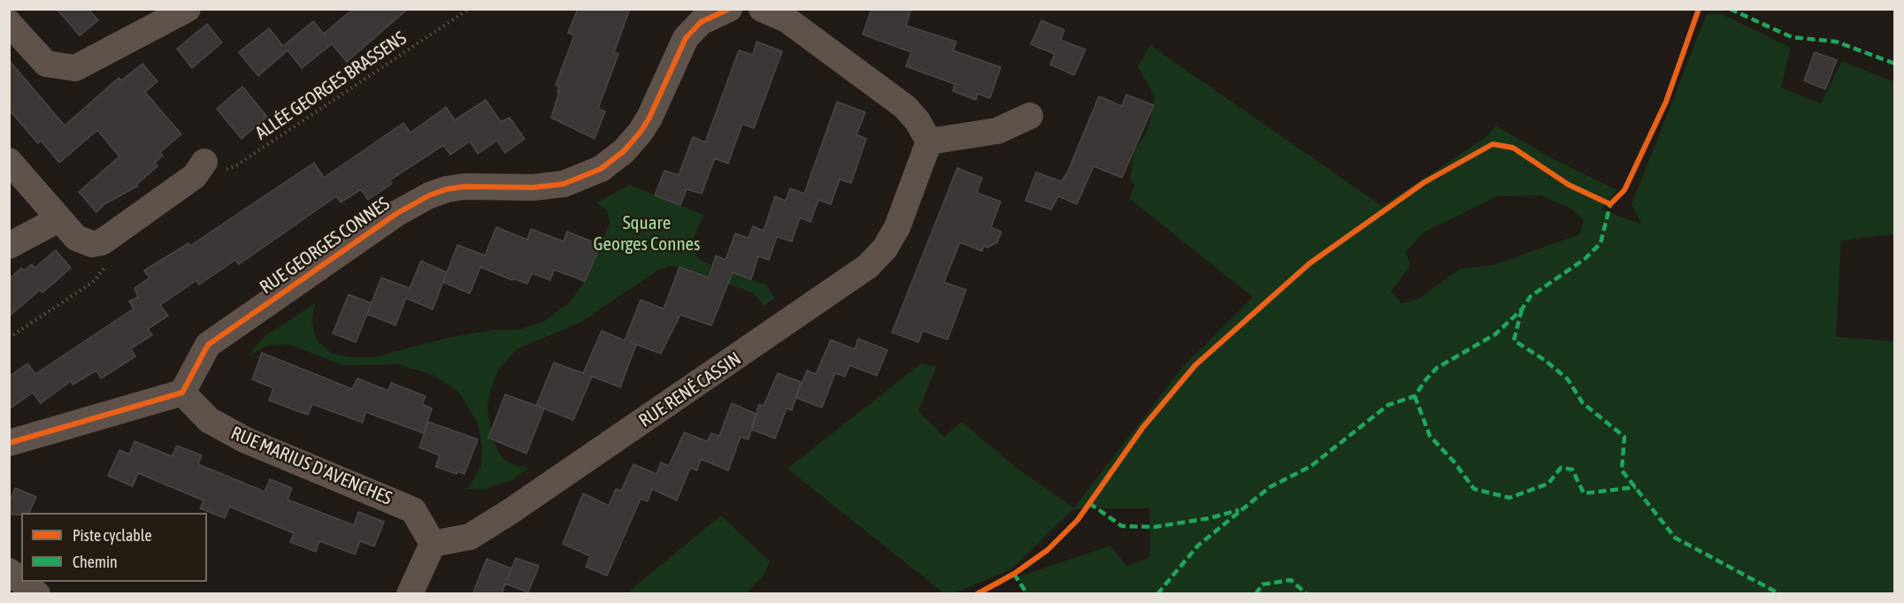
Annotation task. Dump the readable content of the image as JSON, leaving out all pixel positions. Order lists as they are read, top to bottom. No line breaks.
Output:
{"streets":{"street":["RUE GEORGES CONNES","RUE RENÉ CASSIN","RUE MARIUS D'AVENCHES"],"path":["ALLÉE GEORGES BRASSENS"]},"crossings":[["RUE GEORGES CONNES","RUE MARIUS D'AVENCHES"],["RUE RENÉ CASSIN","RUE MARIUS D'AVENCHES"]],"parks":["Square Georges Connes"],"legend":["Piste cyclable","Chemin"]}
